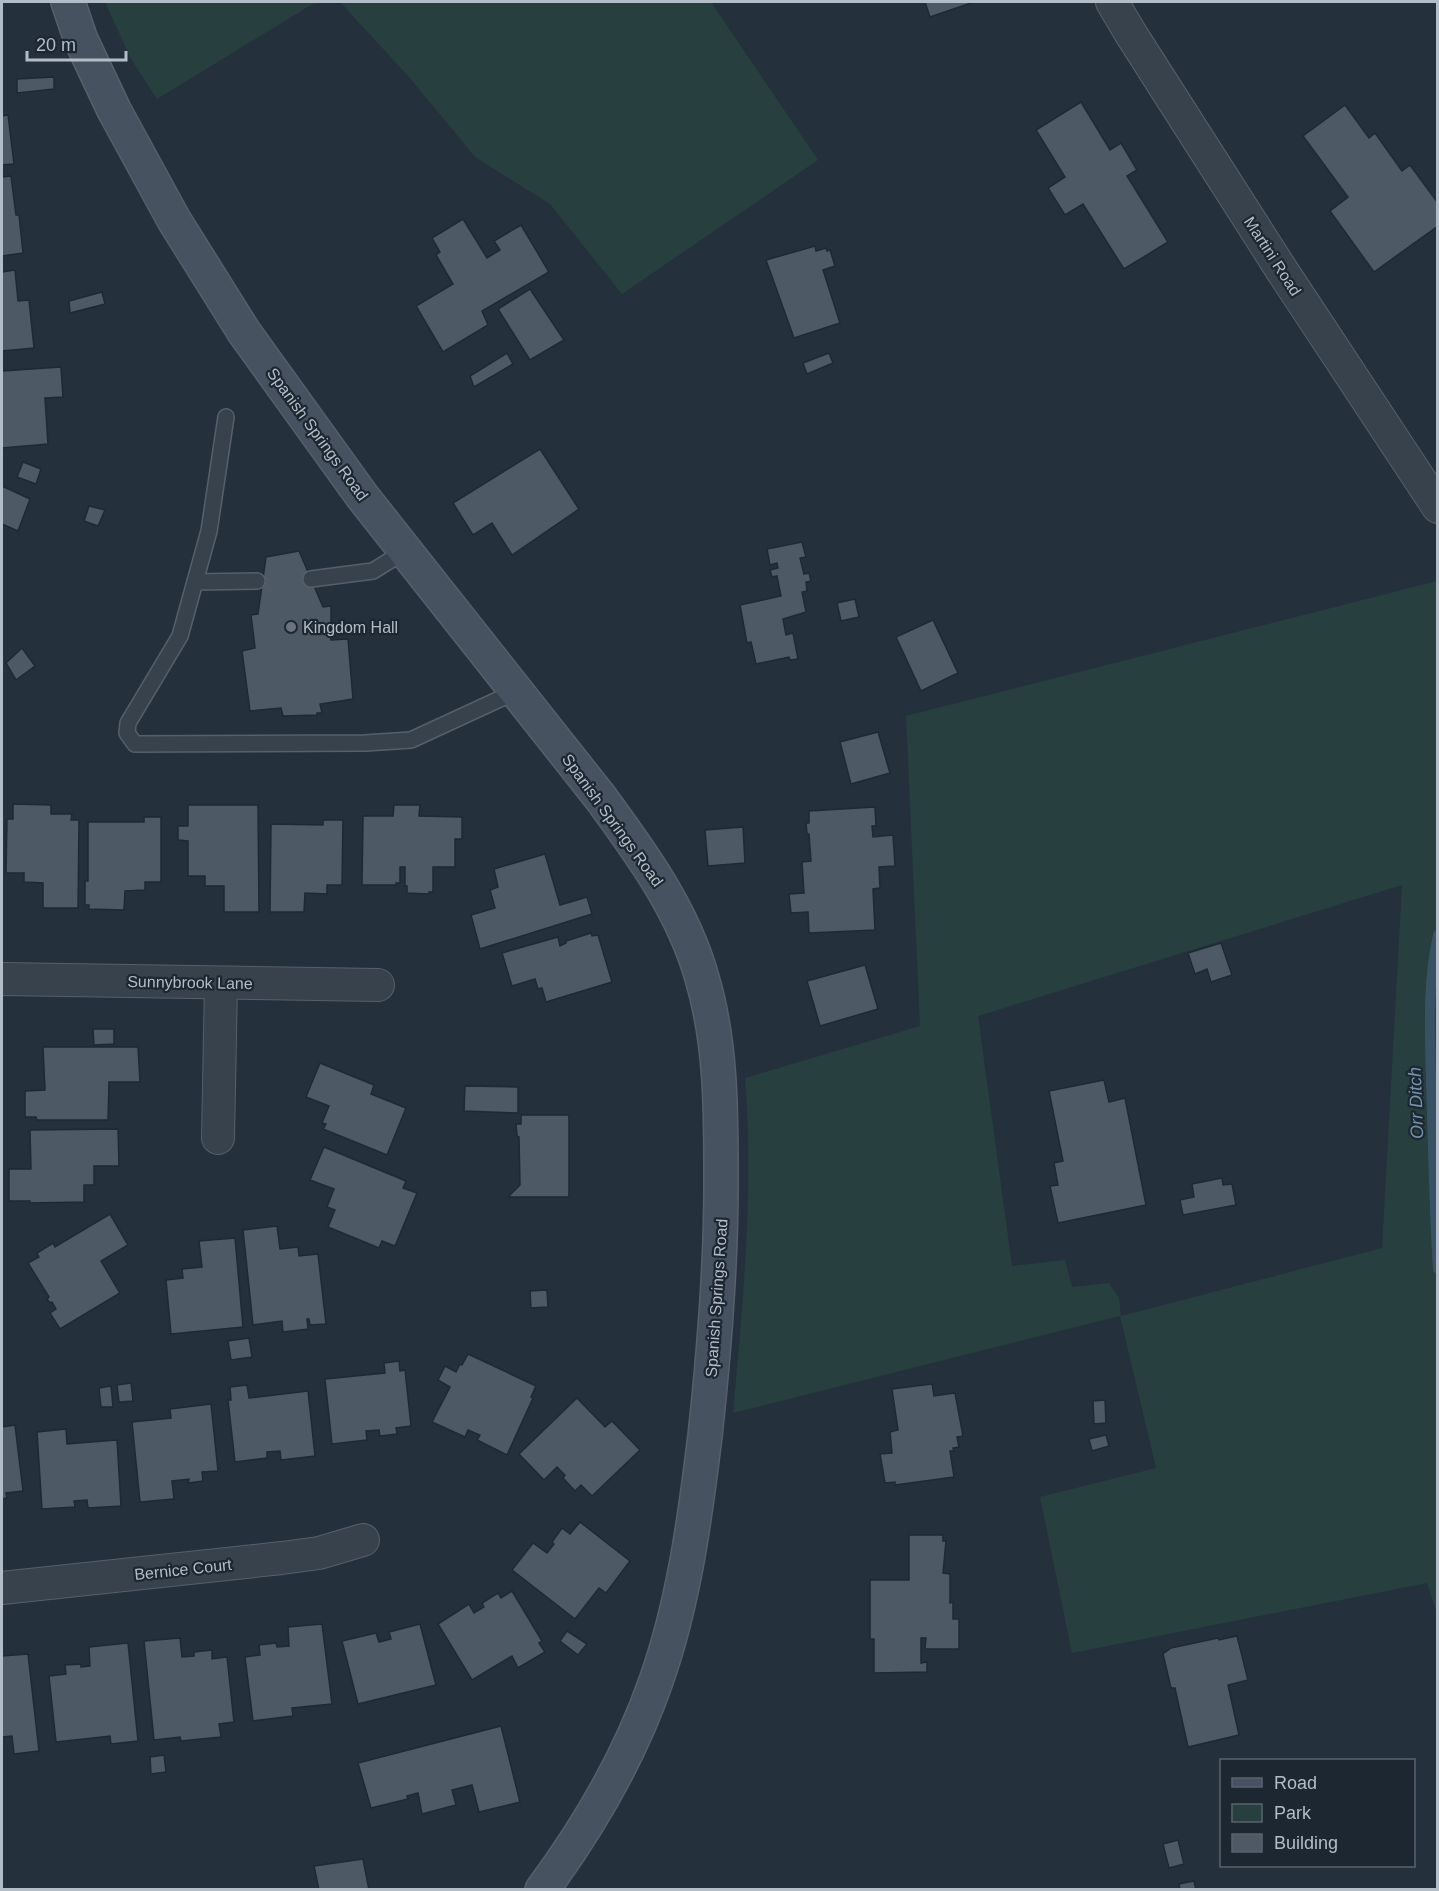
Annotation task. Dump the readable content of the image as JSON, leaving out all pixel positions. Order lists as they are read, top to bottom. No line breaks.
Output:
{"streets":{"street":["Martini Road","Spanish Springs Road","Sunnybrook Lane","Bernice Court"]},"water":["Orr Ditch"],"places":["Kingdom Hall"],"legend":["Road","Park","Building"],"scale_bar":"20 m"}
